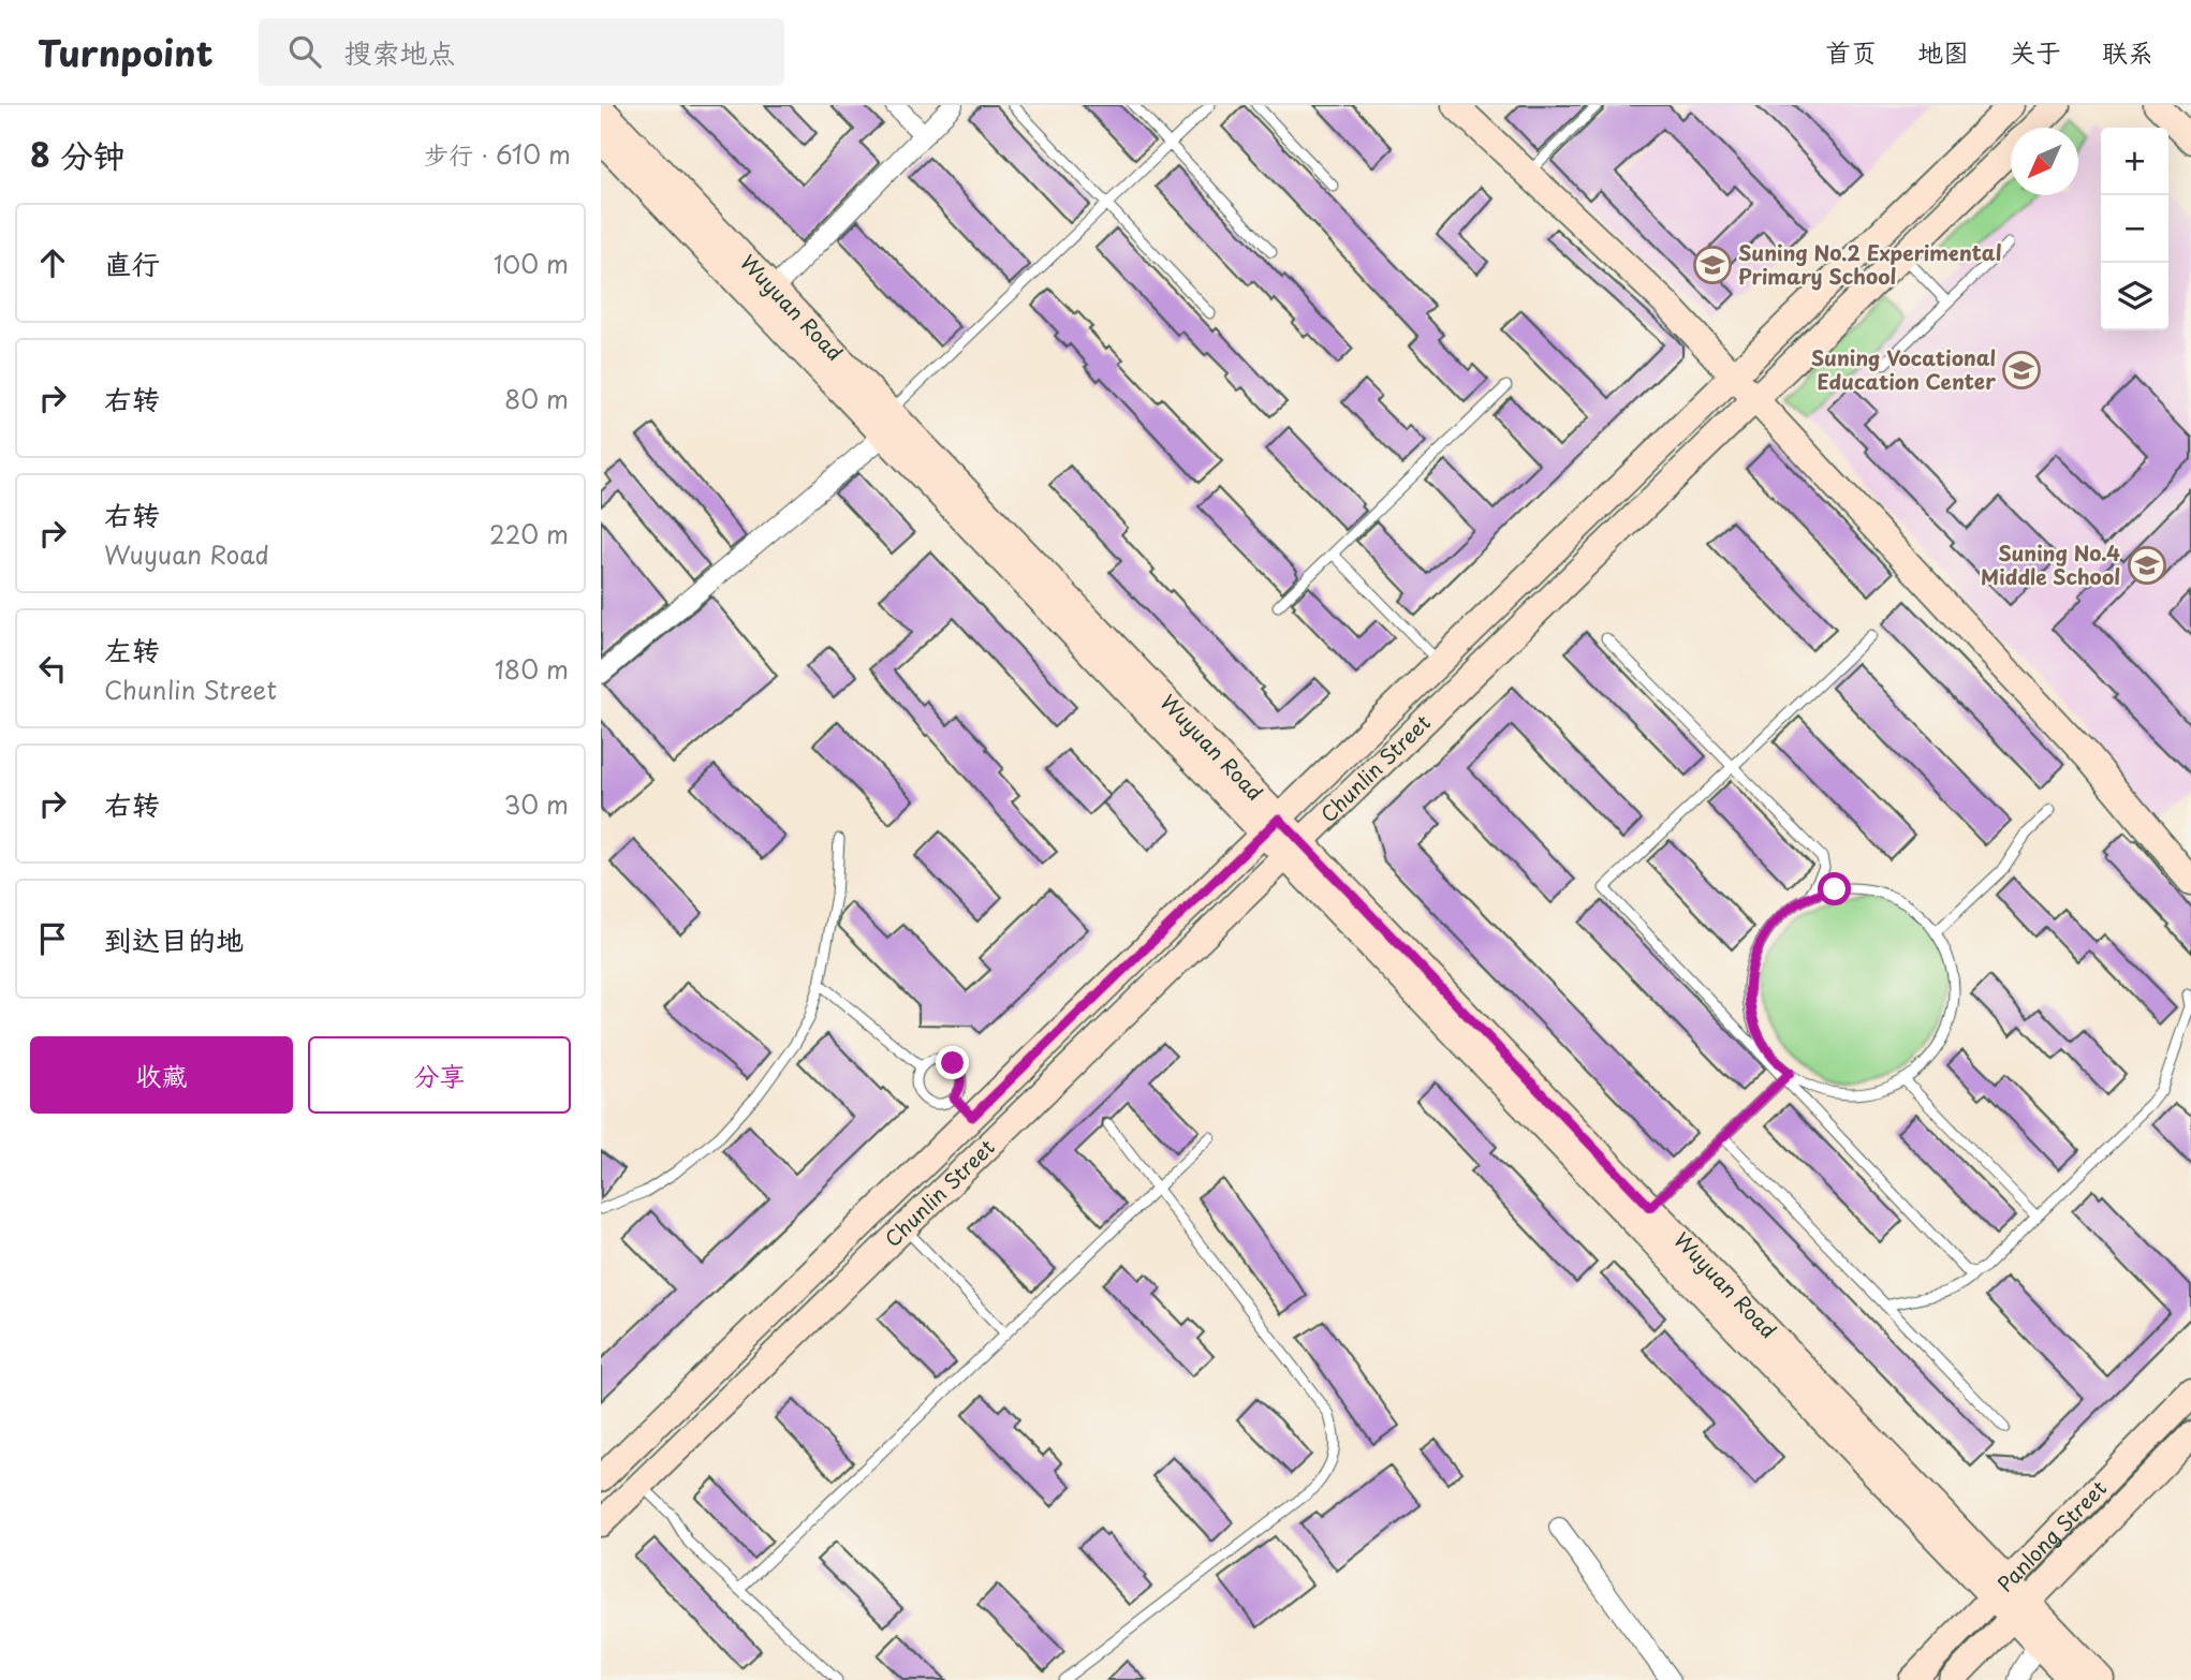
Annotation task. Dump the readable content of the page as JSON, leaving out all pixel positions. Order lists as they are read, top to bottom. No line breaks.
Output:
{"streets":{"main road":["Wuyuan Road","Chunlin Street","Panlong Street"]},"crossings":[["Wuyuan Road","Chunlin Street"],["Wuyuan Road","Panlong Street"]],"places":{"school or university":["Suning No.2 Experimental Primary School","Suning Vocational Education Center","Suning No.4 Middle School"]},"north":"bottom left","page":{"header":"Turnpoint","search":"搜索地点","nav":["首页","地图","关于","联系"],"heading":["8 分钟","步行 · 610 m"],"map_buttons":["+","−"],"list":[["直行","100 m"],["右转","80 m"],["右转","Wuyuan Road","220 m"],["左转","Chunlin Street","180 m"],["右转","30 m"],"到达目的地"],"buttons":["收藏","分享"]}}
